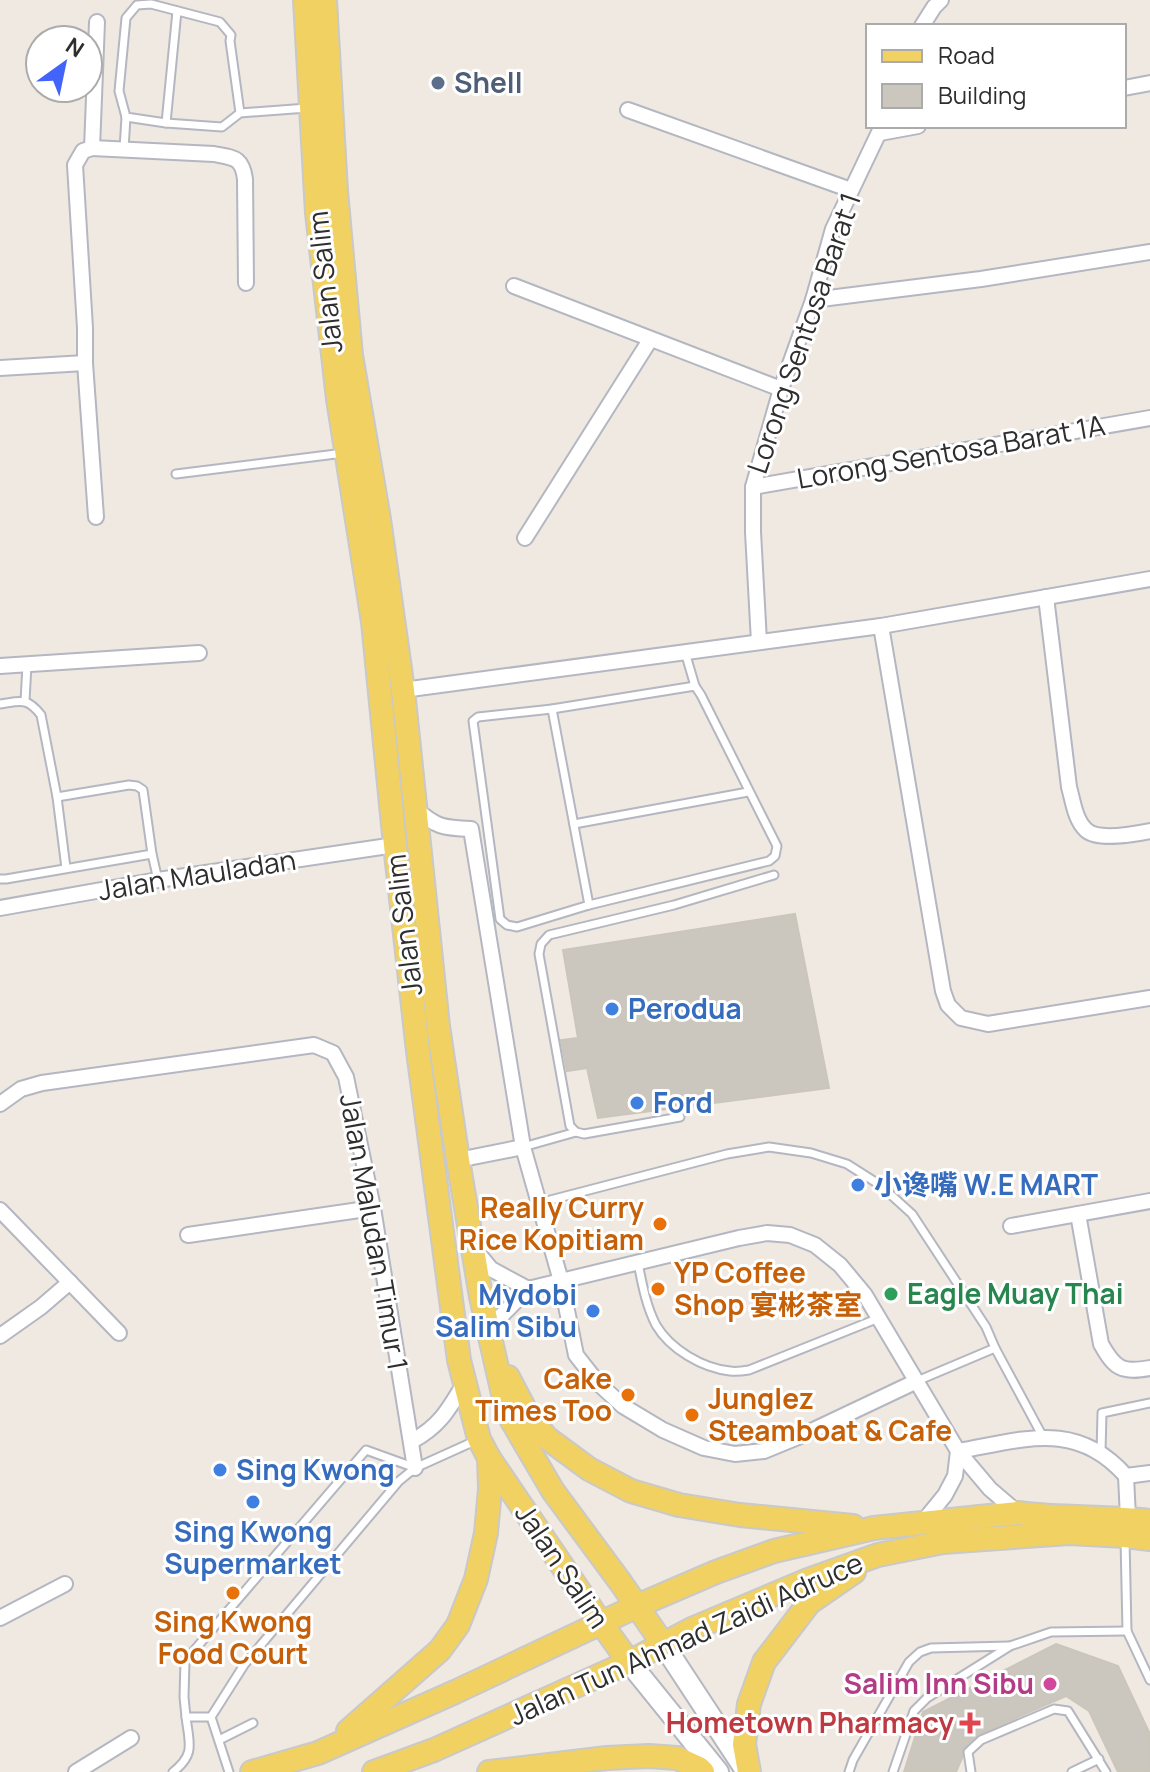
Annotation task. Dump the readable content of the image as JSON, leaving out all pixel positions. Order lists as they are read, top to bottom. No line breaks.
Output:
{"streets":{"main road":["Jalan Salim","Jalan Tun Ahmad Zaidi Adruce"],"street":["Lorong Sentosa Barat 1","Lorong Sentosa Barat 1A","Jalan Mauladan","Jalan Maludan Timur 1"]},"crossings":[["Jalan Salim","Jalan Mauladan"],["Jalan Salim","Jalan Tun Ahmad Zaidi Adruce"],["Lorong Sentosa Barat 1","Lorong Sentosa Barat 1A"]],"places":{"other":["Shell","Perodua","Ford","小谗嘴 W.E MART","Really Curry Rice Kopitiam","YP Coffee Shop 宴彬茶室","Eagle Muay Thai","Mydobi Salim Sibu","Cake Times Too","Junglez Steamboat & Cafe","Sing Kwong","Sing Kwong Supermarket","Sing Kwong Food Court","Salim Inn Sibu"],"health":["Hometown Pharmacy"]},"legend":["Road","Building"],"north":"top right"}
